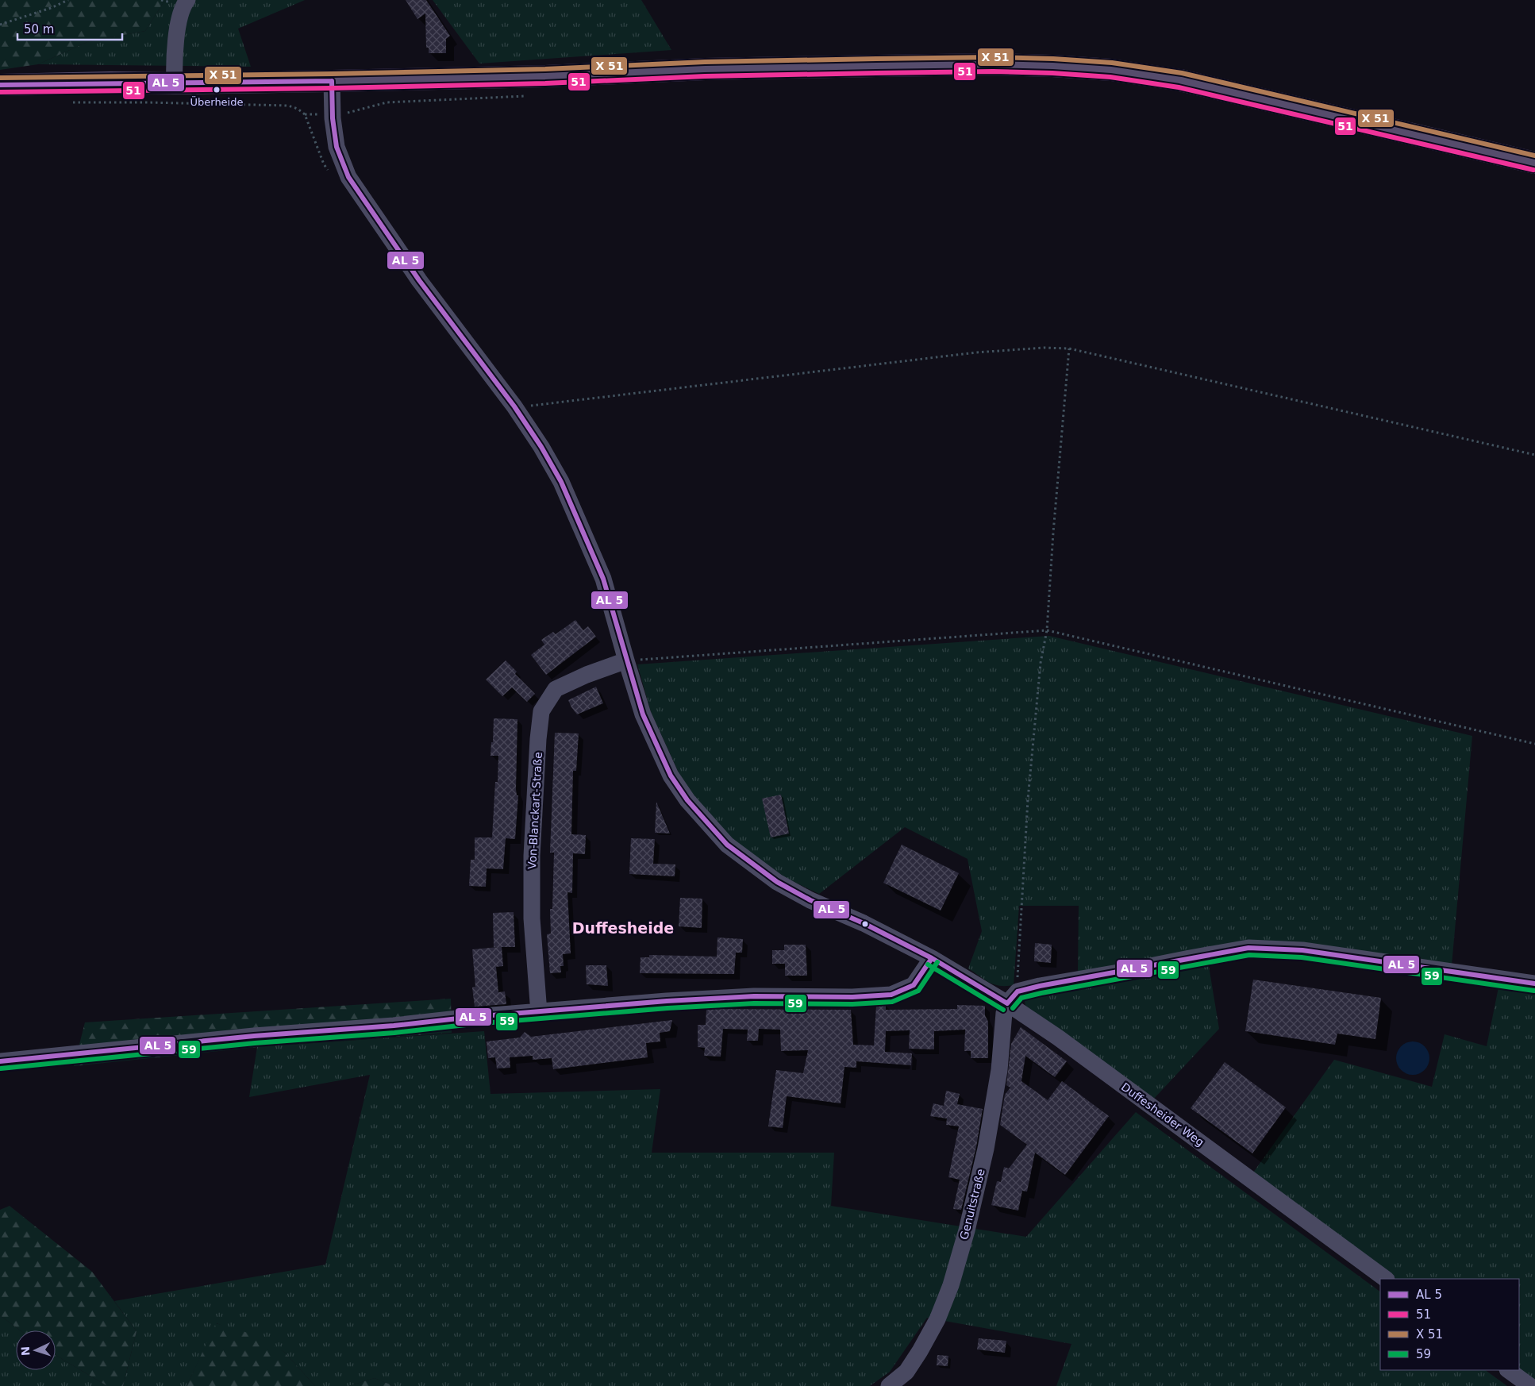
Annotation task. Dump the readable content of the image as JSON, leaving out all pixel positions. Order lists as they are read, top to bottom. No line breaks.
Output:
{"streets":{"street":["Von-Blanckart-Straße","Duffesheider Weg","Genuitstraße"]},"crossings":[["Von-Blanckart-Straße","Duffesheider Weg"],["Duffesheider Weg","Genuitstraße"]],"districts":["Duffesheide"],"places":["Überheide"],"lines":["transit line 51","transit line 59"],"legend":["AL 5","51","X 51","59"],"scale_bar":"50 m","north":"left"}
